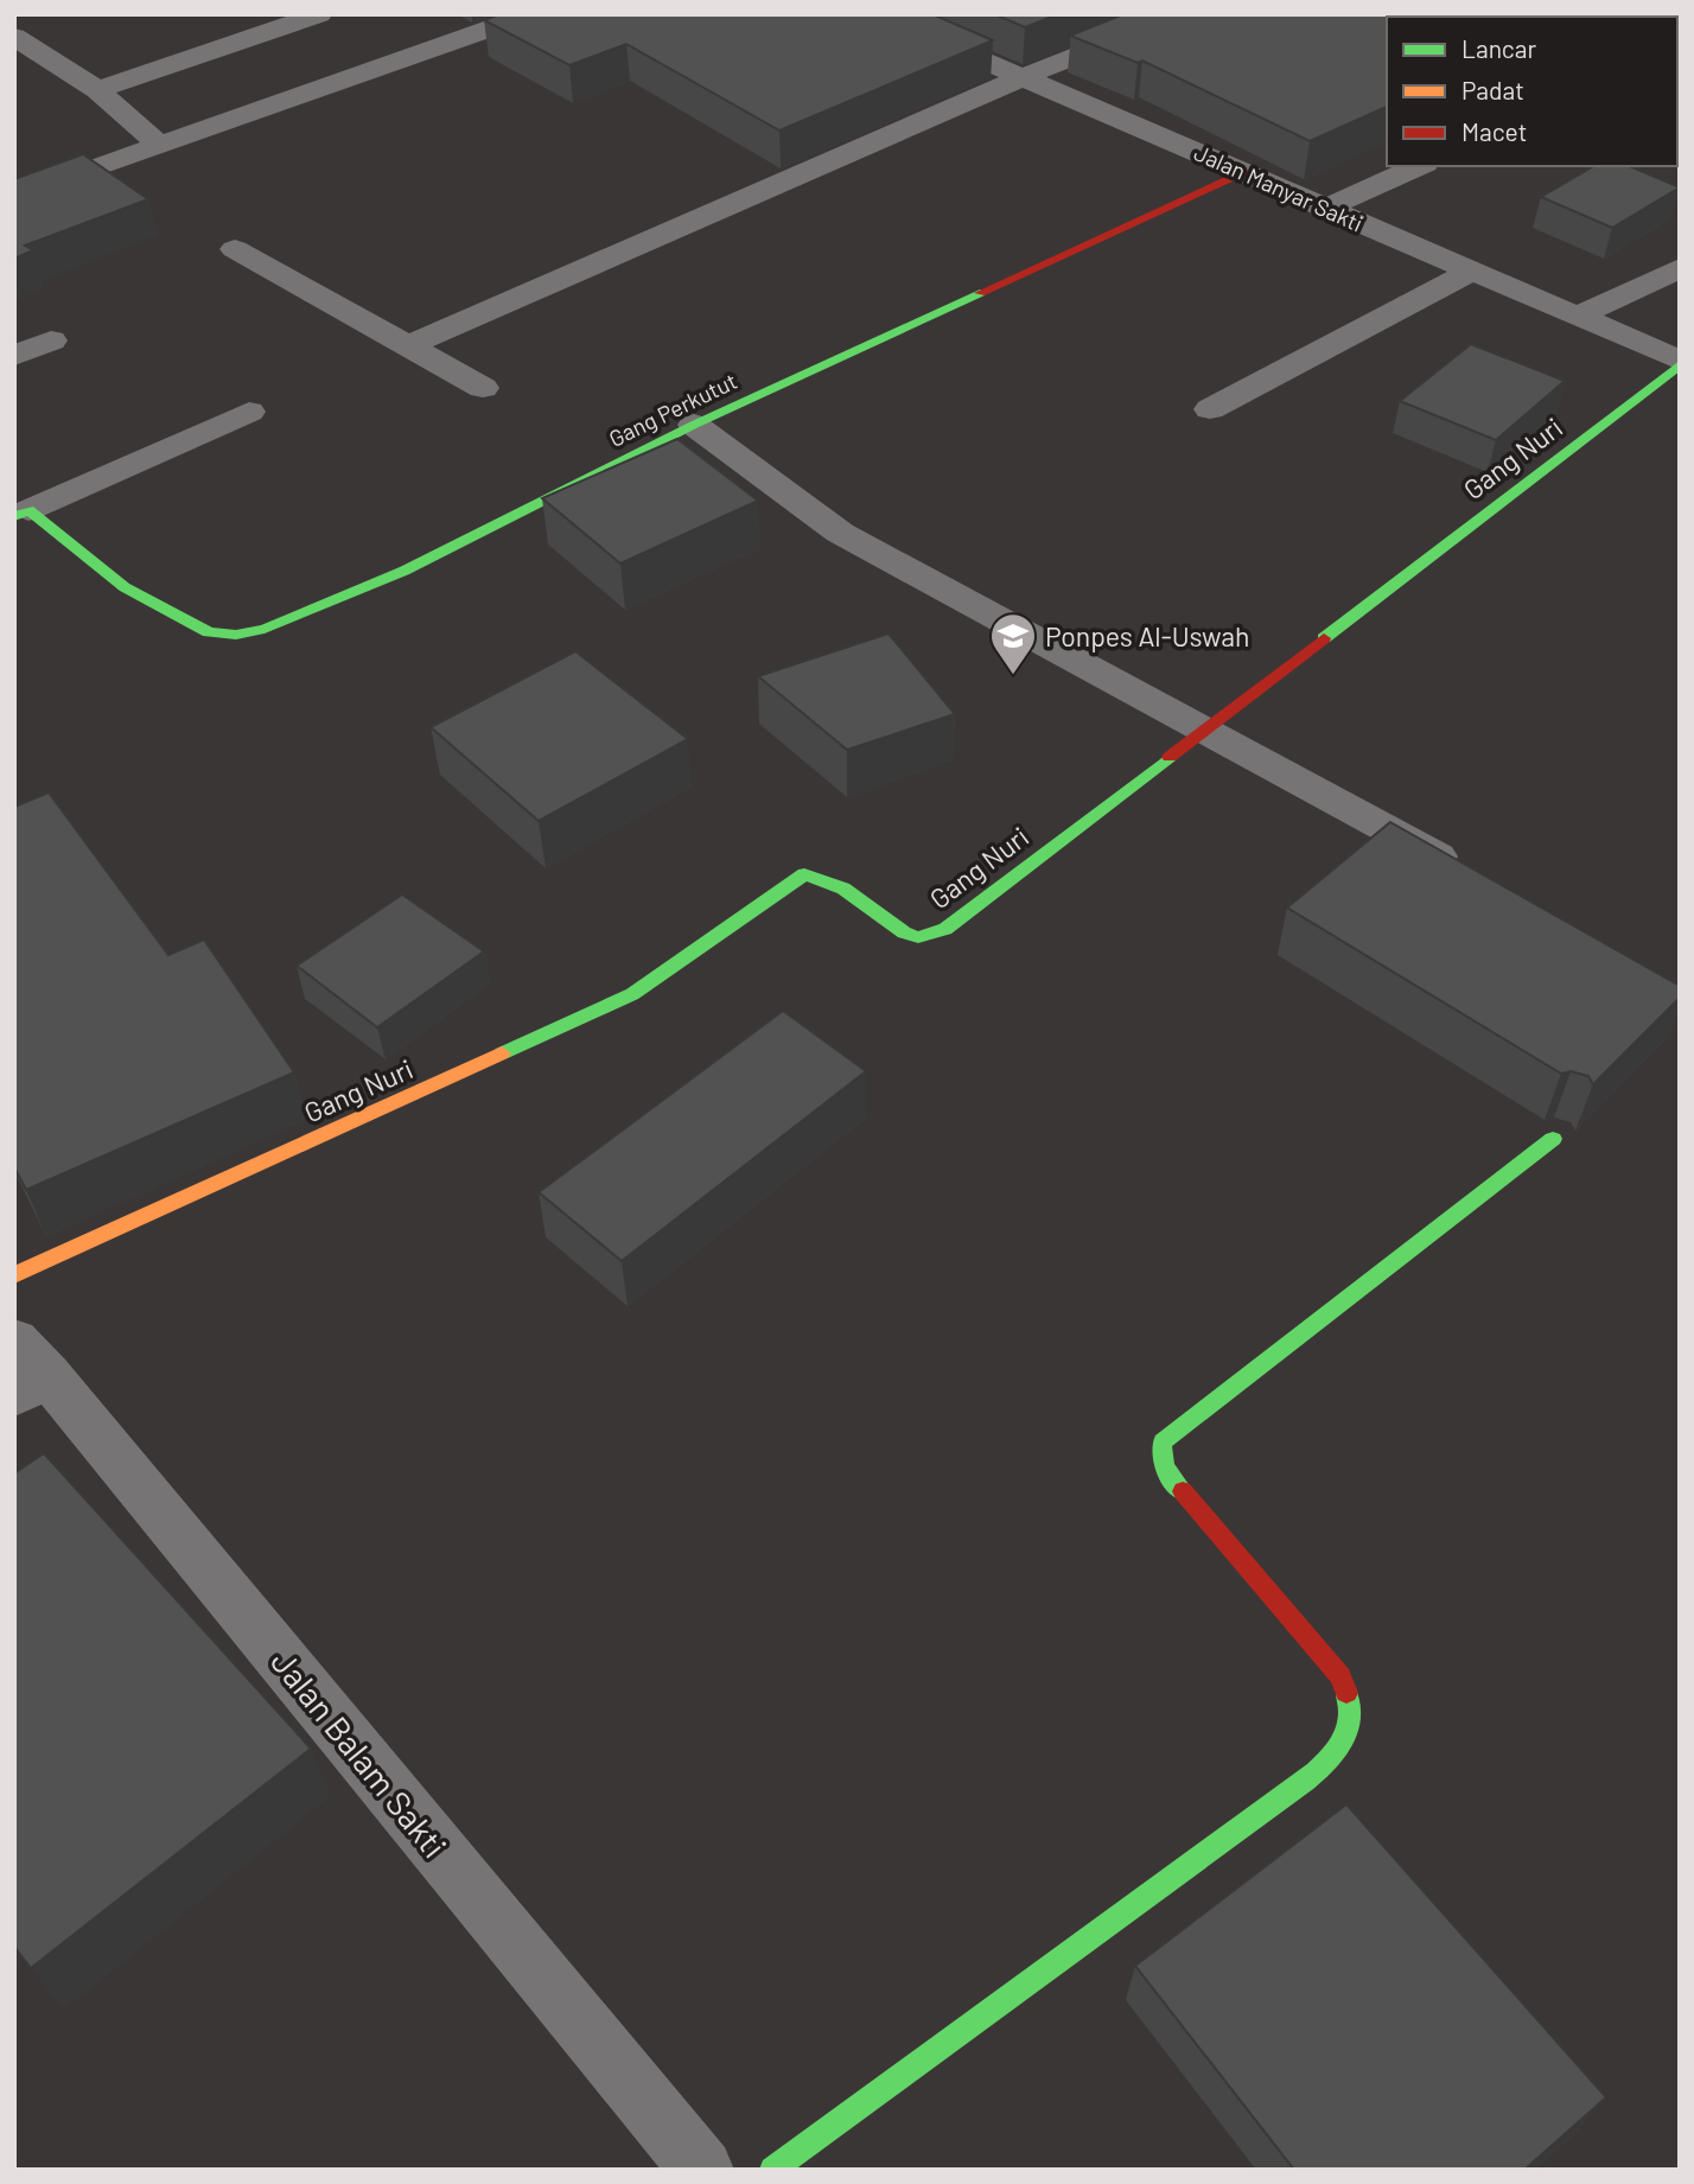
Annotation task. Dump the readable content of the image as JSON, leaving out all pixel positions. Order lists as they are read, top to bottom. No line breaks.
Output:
{"streets":{"street":["Jalan Manyar Sakti","Gang Perkutut","Gang Nuri","Jalan Balam Sakti"]},"crossings":[["Jalan Manyar Sakti","Gang Perkutut"],["Jalan Manyar Sakti","Gang Nuri"]],"places":{"school or university":["Ponpes Al-Uswah"]},"legend":["Lancar","Padat","Macet"]}
